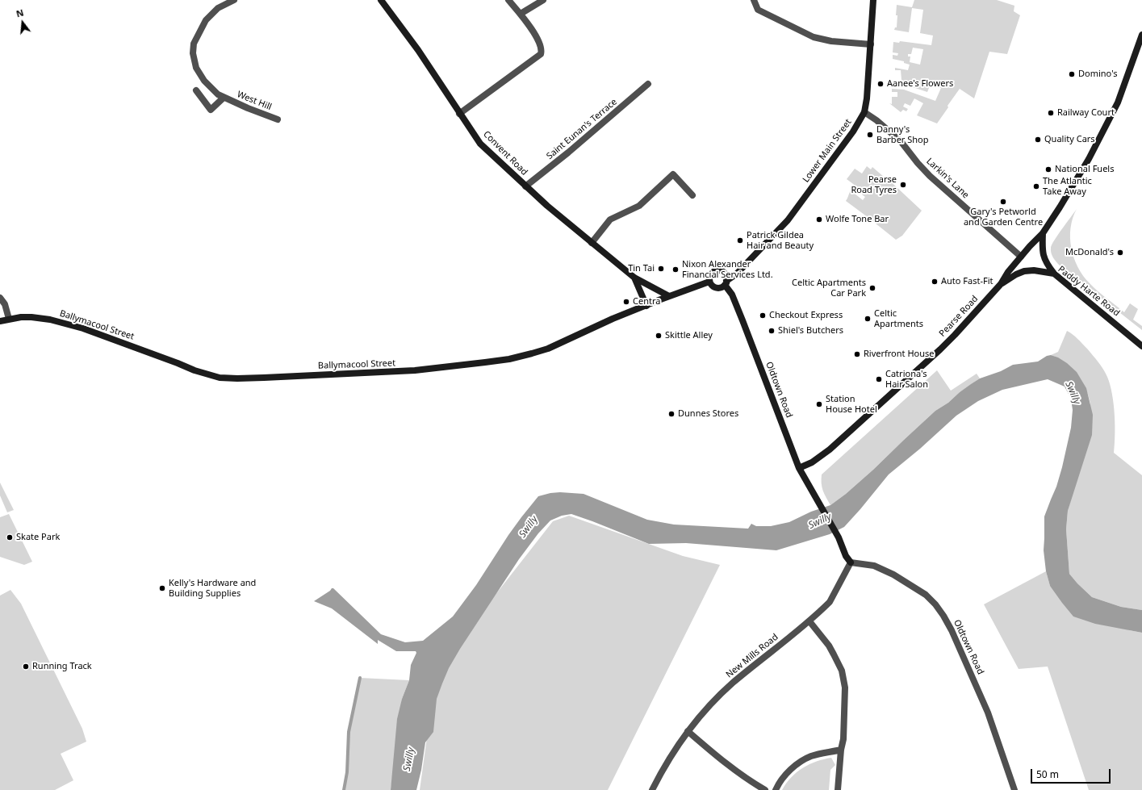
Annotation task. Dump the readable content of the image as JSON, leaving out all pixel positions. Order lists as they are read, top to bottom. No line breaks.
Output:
{"streets":{"main road":["Lower Main Street","Convent Road","Paddy Harte Road","Pearse Road","Ballymacool Street","Oldtown Road"],"street":["West Hill","Saint Eunan's Terrace","Larkin's Lane","New Mills Road"]},"crossings":[["Saint Eunan's Terrace","Convent Road"],["Lower Main Street","Larkin's Lane"],["Lower Main Street","Ballymacool Street"],["Lower Main Street","Oldtown Road"],["Convent Road","Ballymacool Street"],["Larkin's Lane","Pearse Road"],["Paddy Harte Road","Pearse Road"],["Pearse Road","Oldtown Road"],["Ballymacool Street","Oldtown Road"],["Oldtown Road","New Mills Road"]],"water":["Swilly"],"places":["Domino's","Aanee's Flowers","Railway Court","Danny's Barber Shop","Quality Cars","National Fuels","Pearse Road Tyres","The Atlantic Take Away","Gary's Petworld and Garden Centre","Wolfe Tone Bar","Patrick Gildea Hair and Beauty","McDonald's","Tin Tai","Nixon Alexander Financial Services Ltd.","Auto Fast-Fit","Celtic Apartments Car Park","Centra","Checkout Express","Celtic Apartments","Shiel's Butchers","Skittle Alley","Riverfront House","Catriona's Hair Salon","Station House Hotel","Dunnes Stores","Skate Park","Kelly's Hardware and Building Supplies","Running Track"],"scale_bar":"50 m","north":"top"}
